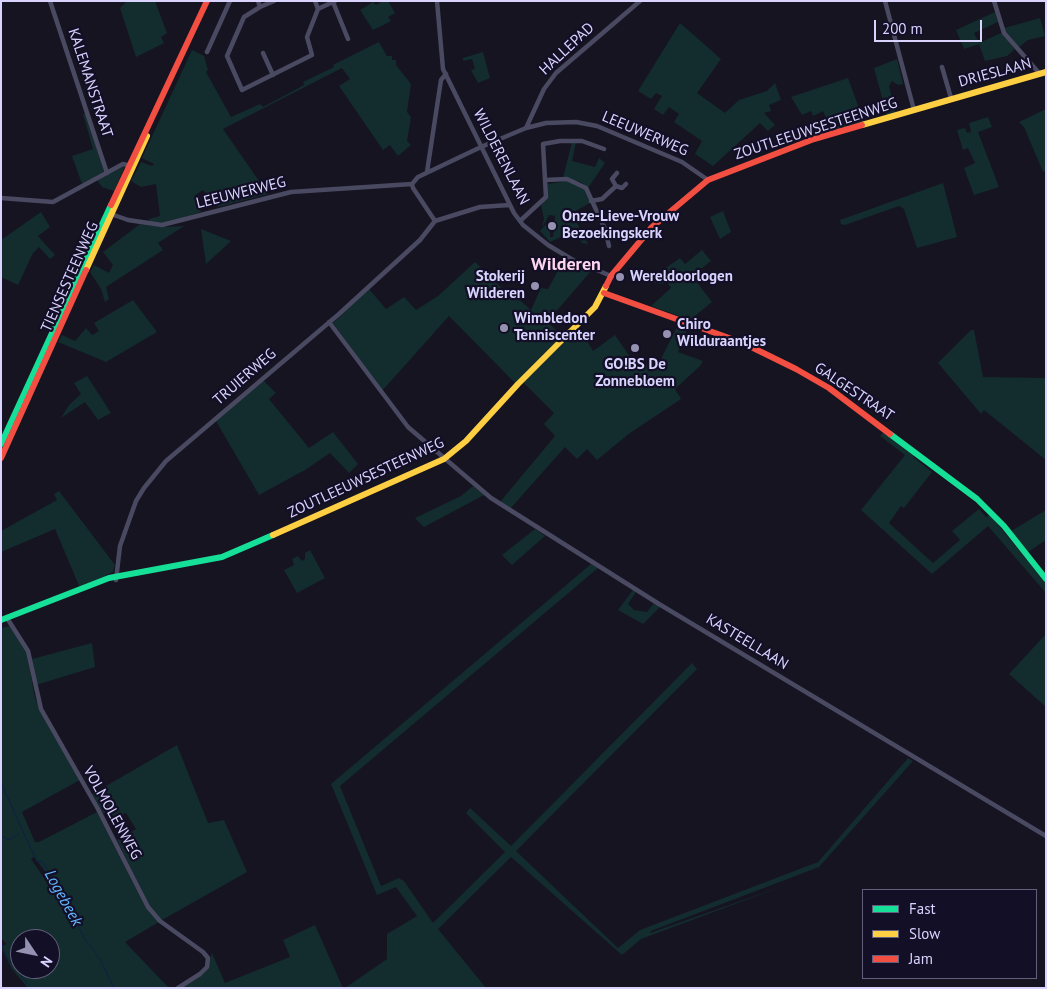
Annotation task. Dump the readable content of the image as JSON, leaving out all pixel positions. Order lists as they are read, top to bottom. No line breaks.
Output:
{"streets":{"street":["HALLEPAD","DRIESLAAN","KALEMANSTRAAT","ZOUTLEEUWSESTEENWEG","LEEUWERWEG","WILDERENLAAN","TIENSESTEENWEG","TRUIERWEG","GALGESTRAAT","KASTEELLAAN","VOLMOLENWEG"]},"crossings":[["HALLEPAD","LEEUWERWEG"],["DRIESLAAN","ZOUTLEEUWSESTEENWEG"],["ZOUTLEEUWSESTEENWEG","LEEUWERWEG"],["ZOUTLEEUWSESTEENWEG","WILDERENLAAN"],["ZOUTLEEUWSESTEENWEG","TRUIERWEG"],["ZOUTLEEUWSESTEENWEG","GALGESTRAAT"],["ZOUTLEEUWSESTEENWEG","KASTEELLAAN"],["ZOUTLEEUWSESTEENWEG","VOLMOLENWEG"],["LEEUWERWEG","WILDERENLAAN"],["LEEUWERWEG","TIENSESTEENWEG"],["TRUIERWEG","KASTEELLAAN"]],"districts":["Wilderen"],"water":["Logebeek"],"places":["Onze-Lieve-Vrouw Bezoekingskerk","Wereldoorlogen","Stokerij Wilderen","Wimbledon Tenniscenter","Chiro Wilduraantjes","GO!BS De Zonnebloem"],"legend":["Fast","Slow","Jam"],"scale_bar":"200 m","north":"bottom right"}
